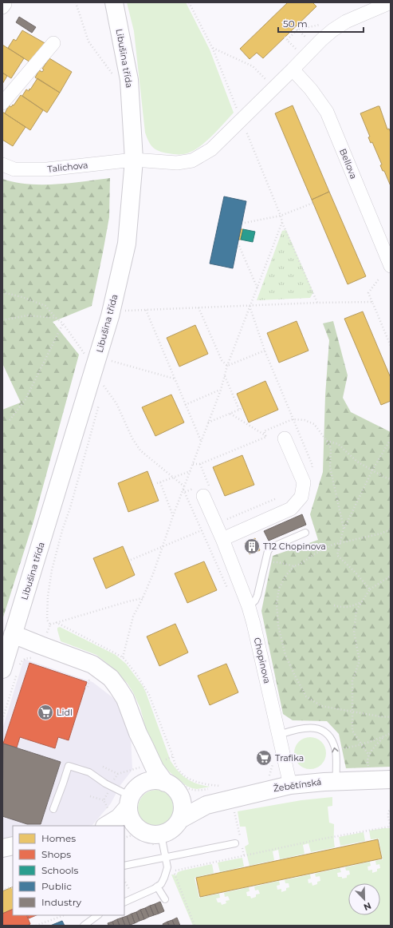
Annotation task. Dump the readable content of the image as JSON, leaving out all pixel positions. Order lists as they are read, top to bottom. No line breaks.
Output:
{"streets":{"street":["Libušina třída","Bellova","Talichova","Chopinova","Žebětínská"]},"crossings":[["Libušina třída","Talichova"],["Bellova","Talichova"],["Chopinova","Žebětínská"]],"places":{"building":["T12 Chopinova"],"supermarket":["Lidl","Trafika"]},"legend":["Homes","Shops","Schools","Public","Industry"],"scale_bar":"50 m","north":"bottom right"}
